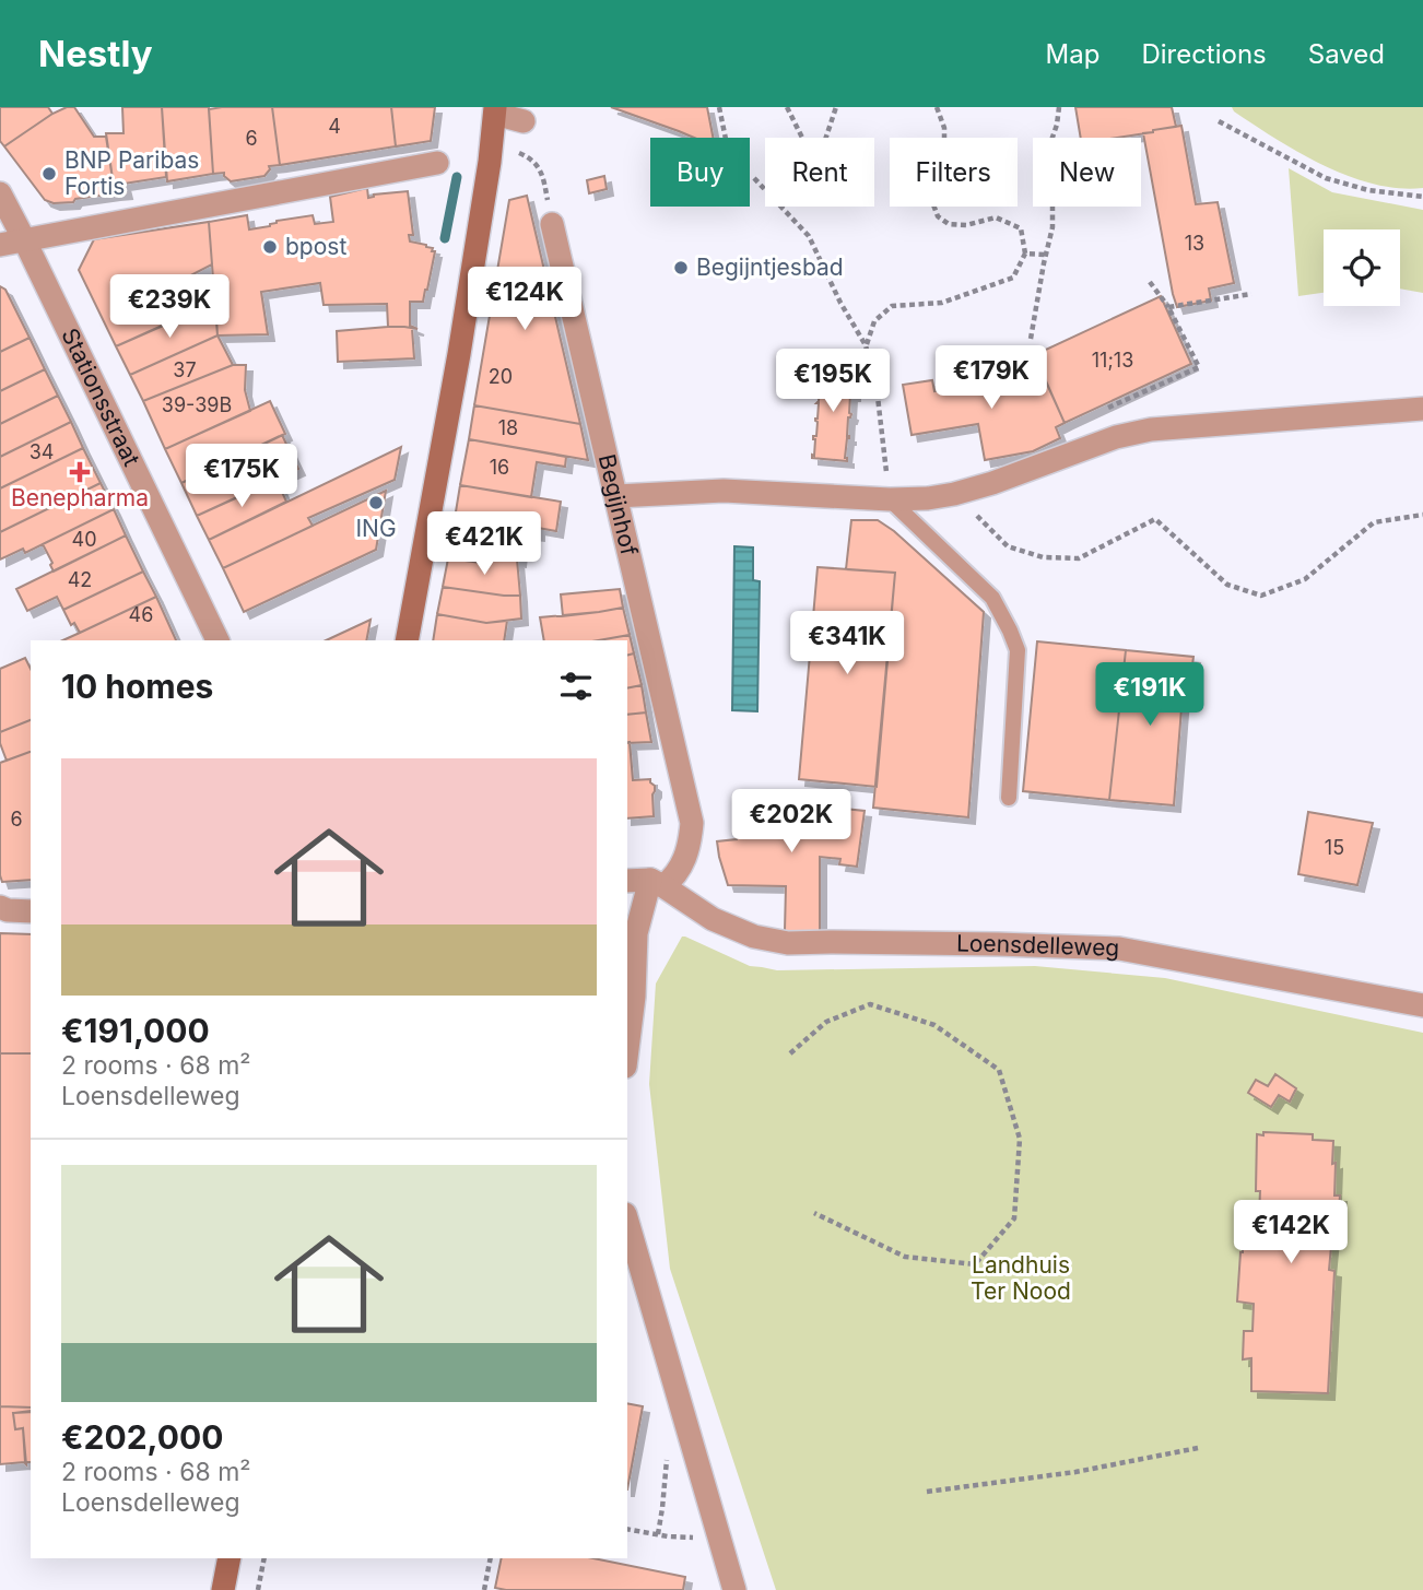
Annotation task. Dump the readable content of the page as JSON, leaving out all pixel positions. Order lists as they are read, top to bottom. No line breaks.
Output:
{"streets":{"street":["Stationsstraat","Begijnhof","Loensdelleweg"]},"crossings":[["Begijnhof","Loensdelleweg"]],"parks":["Landhuis Ter Nood"],"places":{"other":["BNP Paribas Fortis","bpost","Begijntjesbad","ING"],"health":["Benepharma"]},"house_numbers":["4","6","13","11;13","37","20","39-39B","18","34","16","40","42","46","6","15"],"page":{"header":"Nestly","nav":["Map","Directions","Saved"],"chip":["Buy","Rent","Filters","New"],"price":["€124K","€239K","€179K","€195K","€175K","€421K","€341K","€191K","€202K","€142K"],"heading":"10 homes","list":[{"name":"€191,000","note":"2 rooms · 68 m² · Loensdelleweg"},{"name":"€202,000","note":"2 rooms · 68 m² · Loensdelleweg"}]}}
